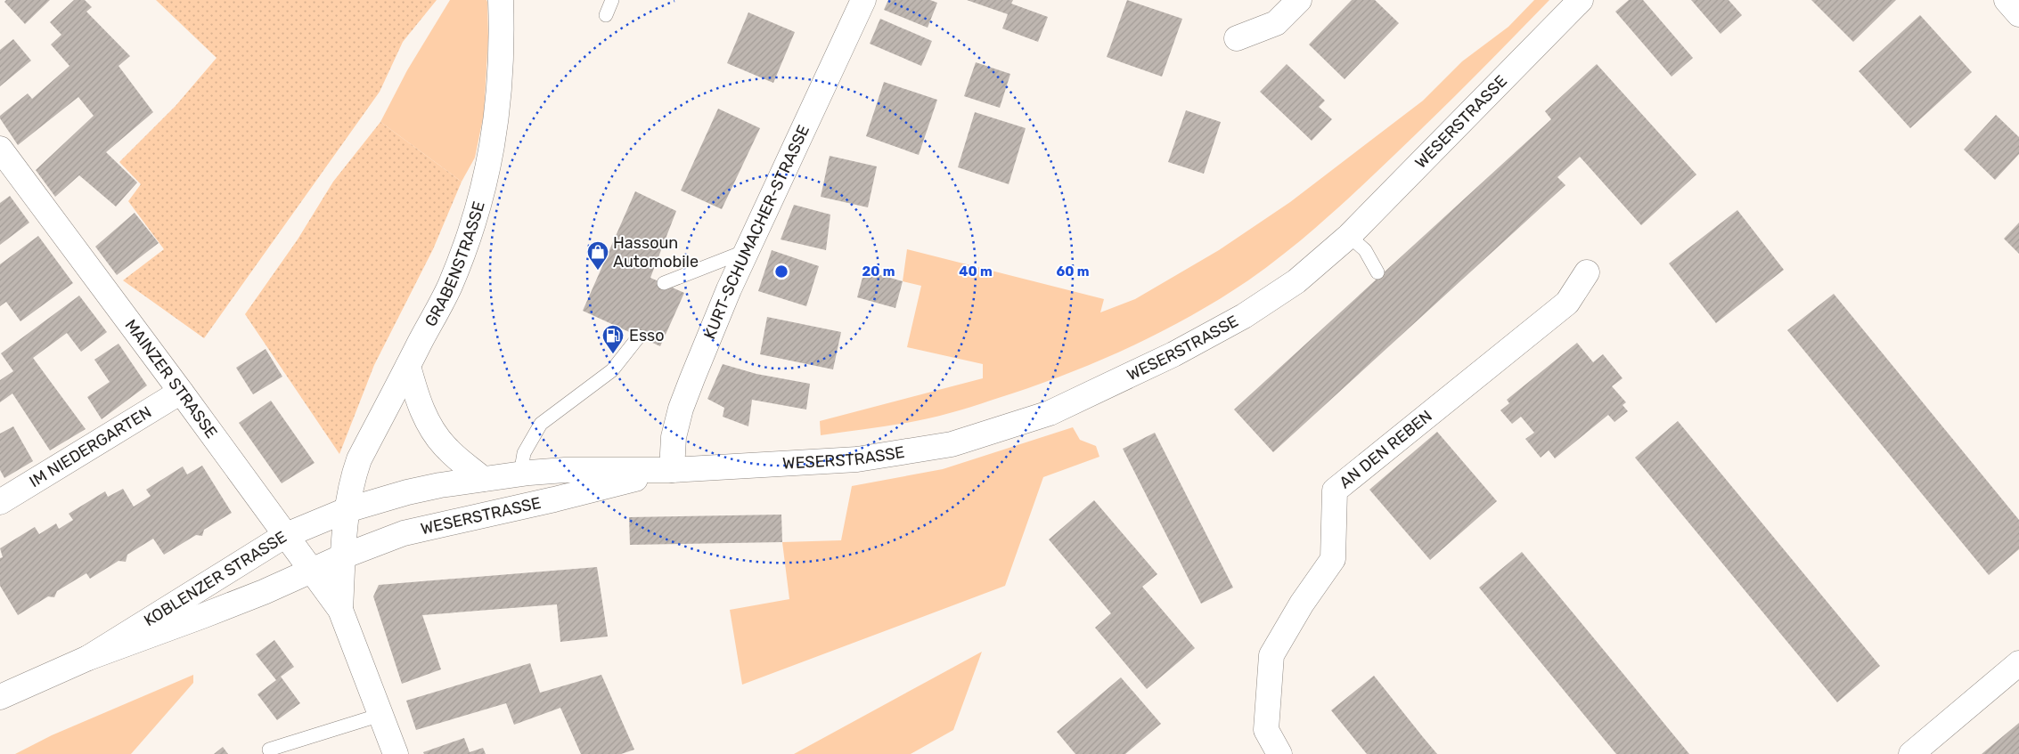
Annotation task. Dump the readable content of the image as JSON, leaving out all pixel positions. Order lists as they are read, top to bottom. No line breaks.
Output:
{"streets":{"street":["WESERSTRASSE","KURT-SCHUMACHER-STRASSE","GRABENSTRASSE","MAINZER STRASSE","IM NIEDERGARTEN","AN DEN REBEN","KOBLENZER STRASSE"]},"crossings":[["WESERSTRASSE","KURT-SCHUMACHER-STRASSE"],["WESERSTRASSE","GRABENSTRASSE"],["WESERSTRASSE","MAINZER STRASSE"],["WESERSTRASSE","KOBLENZER STRASSE"],["GRABENSTRASSE","MAINZER STRASSE"],["GRABENSTRASSE","KOBLENZER STRASSE"],["MAINZER STRASSE","IM NIEDERGARTEN"],["MAINZER STRASSE","KOBLENZER STRASSE"]],"places":{"shop":["Hassoun Automobile"],"fuel station":["Esso"]},"rings":["20 m","40 m","60 m"]}
